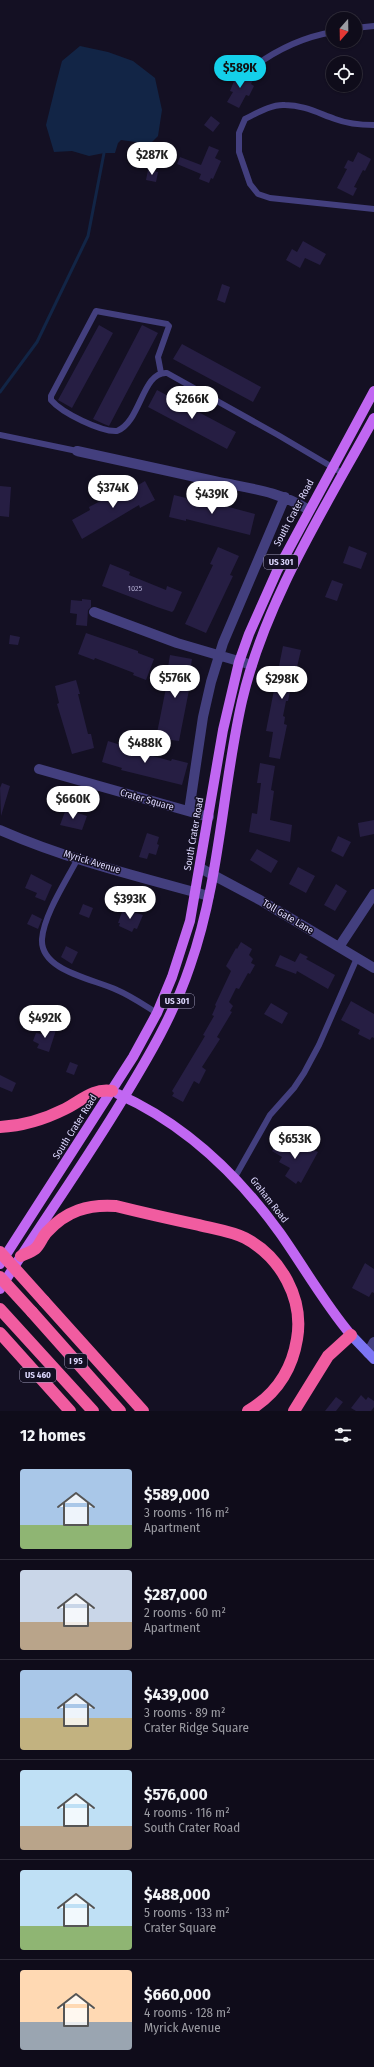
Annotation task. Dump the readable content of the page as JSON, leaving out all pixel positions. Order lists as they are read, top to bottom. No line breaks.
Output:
{"streets":{"highway":["I 95","US 460"],"main road":["South Crater Road","US 301","Graham Road"],"street":["Crater Square","Myrick Avenue","Toll Gate Lane"]},"crossings":[["South Crater Road","Crater Square"],["South Crater Road","Myrick Avenue"],["South Crater Road","Toll Gate Lane"],["South Crater Road","Graham Road"],["US 301","Myrick Avenue"],["US 301","Toll Gate Lane"],["US 301","Graham Road"]],"house_numbers":["1025"],"north":"bottom","page":{"price":["$589K","$287K","$266K","$374K","$439K","$576K","$298K","$488K","$660K","$393K","$492K","$653K"],"heading":"12 homes","list":[{"name":"$589,000","note":"3 rooms · 116 m² · Apartment"},{"name":"$287,000","note":"2 rooms · 60 m² · Apartment"},{"name":"$439,000","note":"3 rooms · 89 m² · Crater Ridge Square"},{"name":"$576,000","note":"4 rooms · 116 m² · South Crater Road"},{"name":"$488,000","note":"5 rooms · 133 m² · Crater Square"},{"name":"$660,000","note":"4 rooms · 128 m² · Myrick Avenue"}]}}
